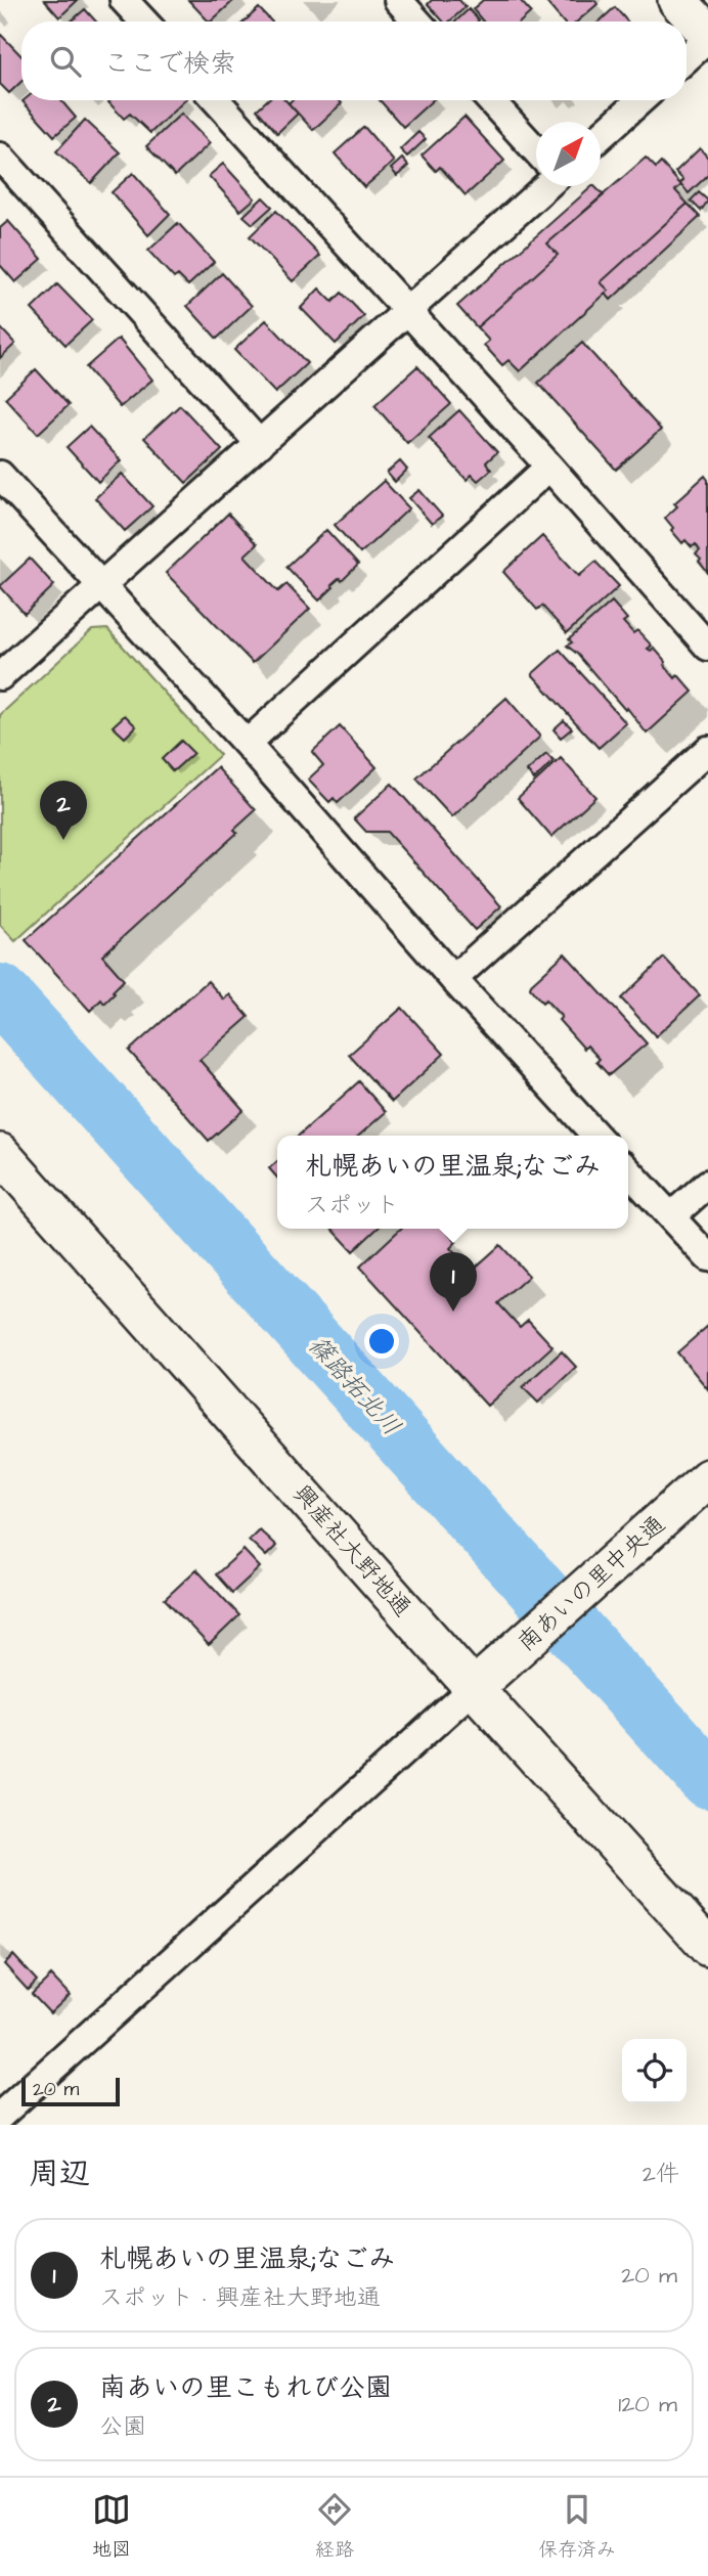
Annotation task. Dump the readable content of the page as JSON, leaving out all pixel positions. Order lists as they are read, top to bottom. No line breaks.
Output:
{"streets":{"street":["興産社大野地通","南あいの里中央通"]},"crossings":[["興産社大野地通","南あいの里中央通"]],"water":["篠路拓北川"],"scale_bar":"20 m","north":"top right","page":{"search":"ここで検索","pins":["2","1"],"popup":["札幌あいの里温泉;なごみ","スポット"],"scale":"20 m","heading":["周辺","2件"],"list":[{"mark":"1","name":"札幌あいの里温泉;なごみ","note":"スポット · 興産社大野地通","value":"20 m"},{"mark":"2","name":"南あいの里こもれび公園","note":"公園","value":"120 m"}],"nav":["地図","経路","保存済み"]}}
